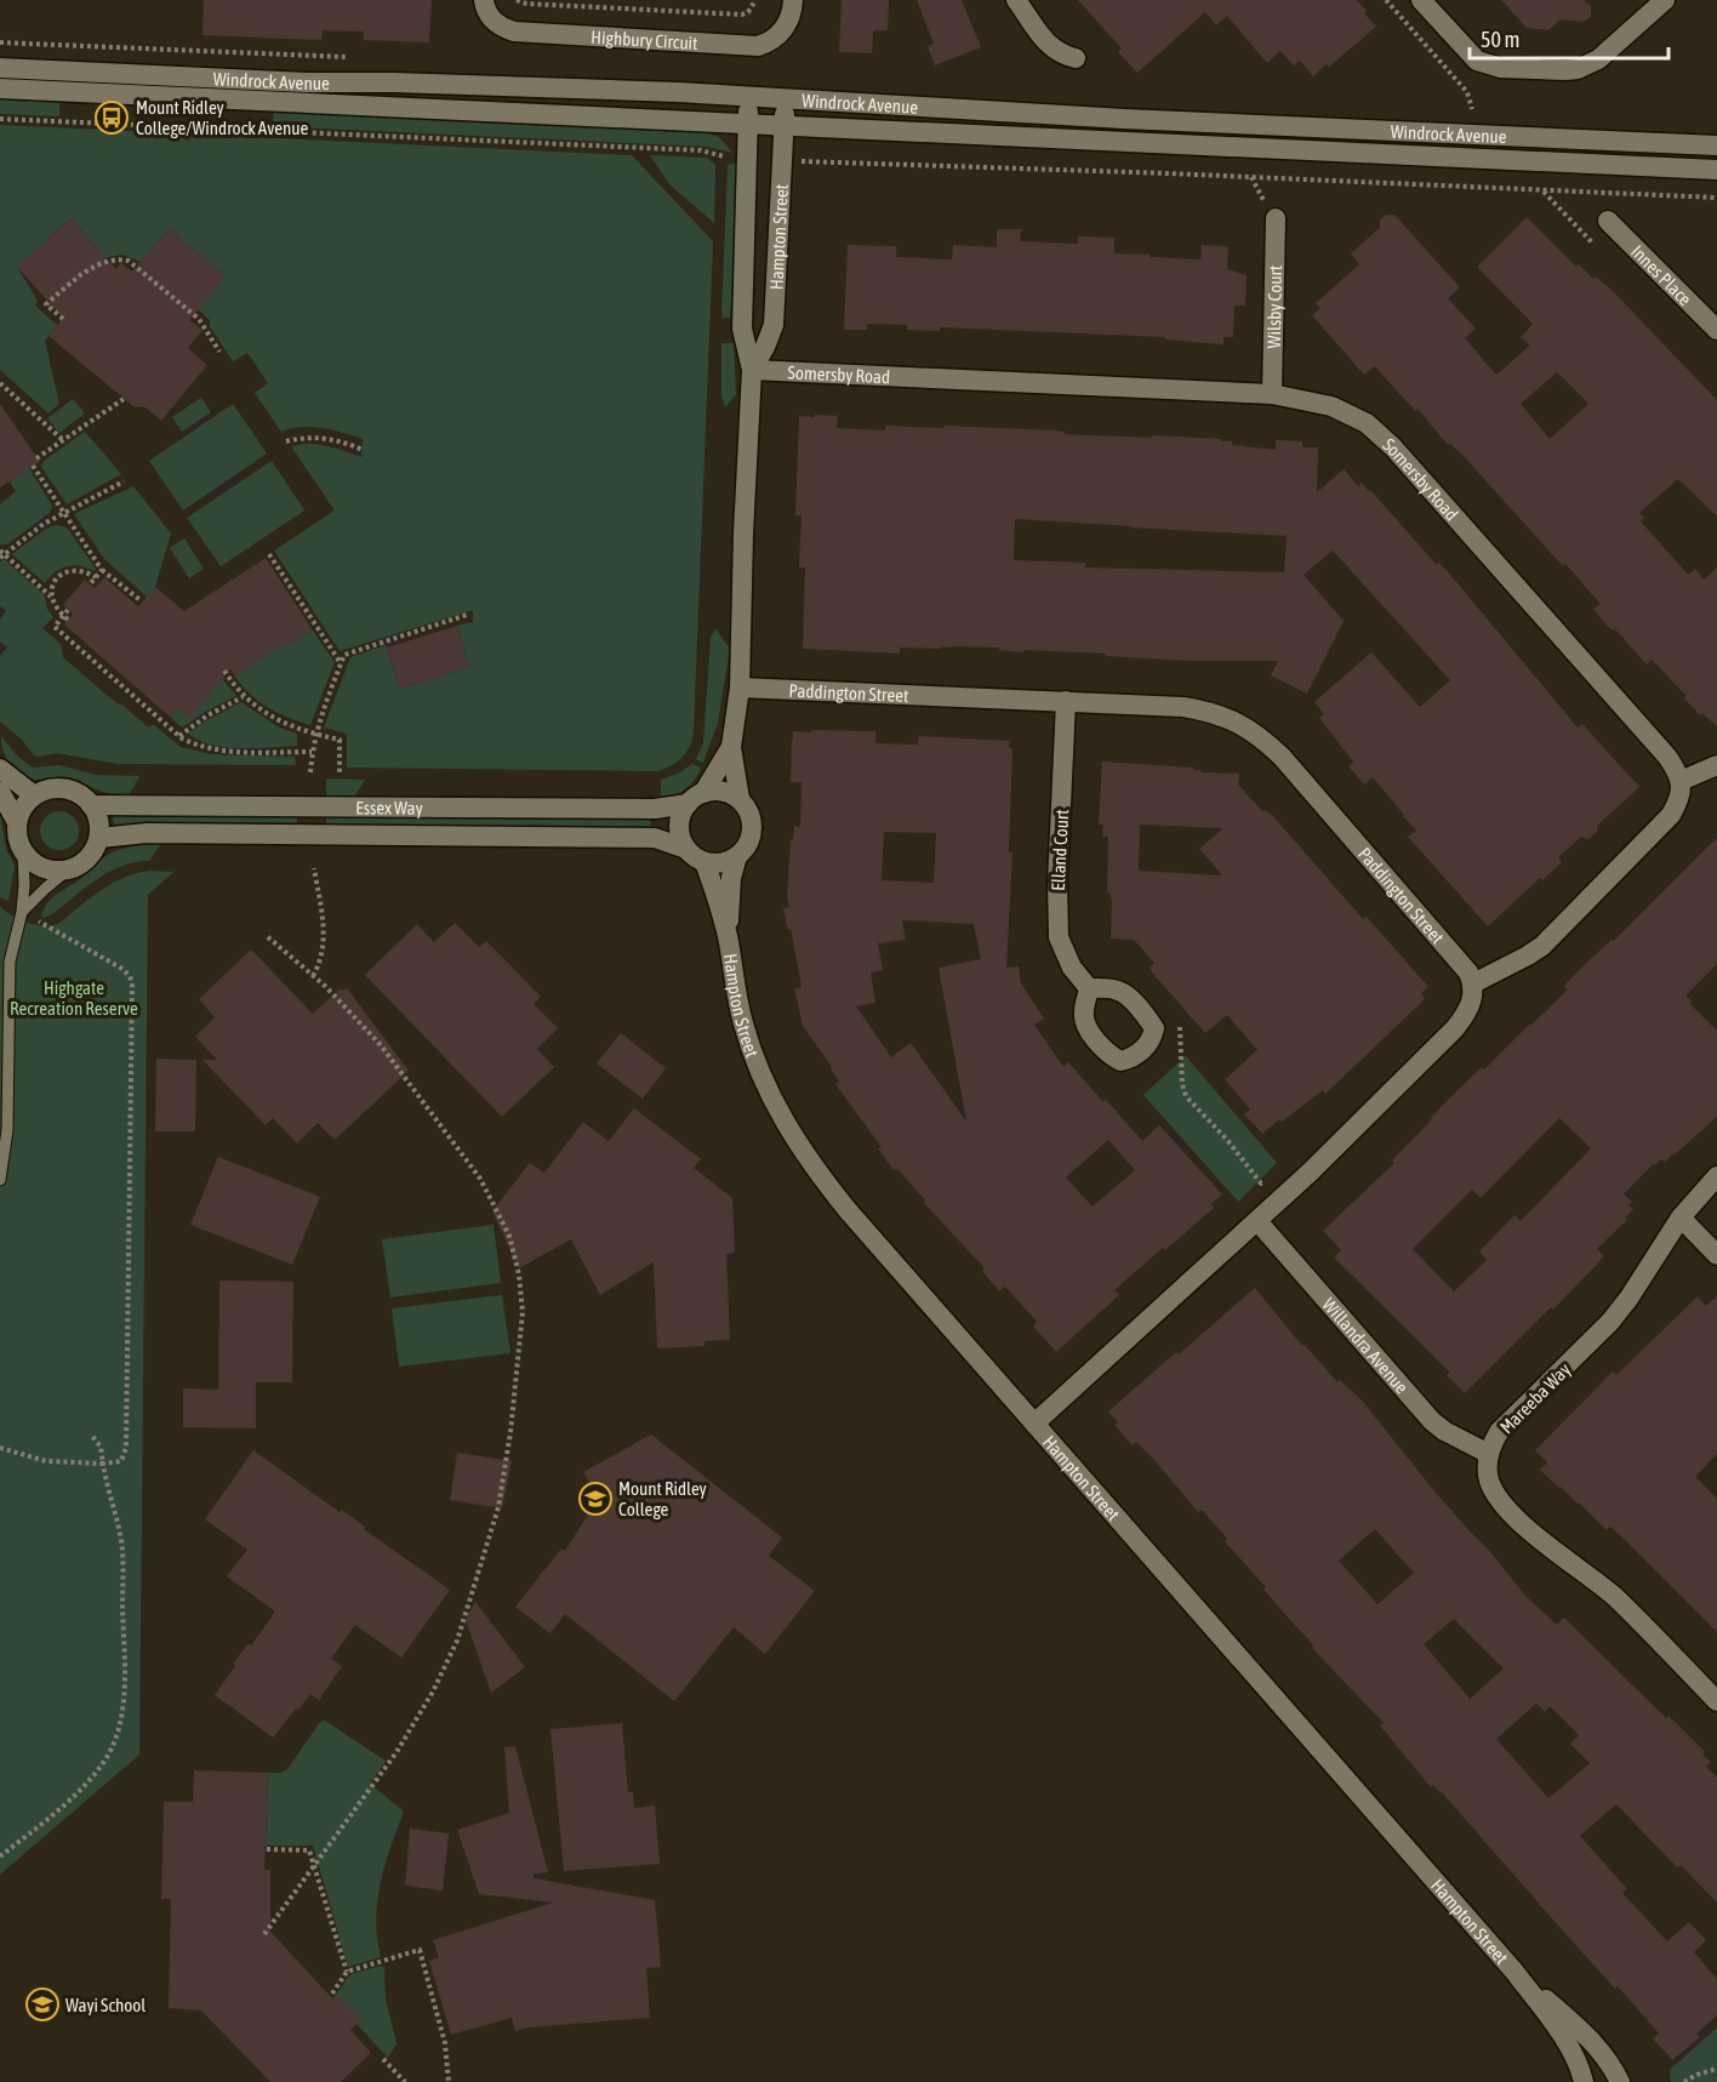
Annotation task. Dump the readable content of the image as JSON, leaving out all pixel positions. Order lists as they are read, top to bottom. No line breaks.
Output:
{"streets":{"street":["Highbury Circuit","Windrock Avenue","Hampton Street","Innes Place","Wilsby Court","Somersby Road","Paddington Street","Essex Way","Elland Court","Willandra Avenue","Mareeba Way"]},"crossings":[["Windrock Avenue","Hampton Street"],["Hampton Street","Somersby Road"],["Hampton Street","Paddington Street"],["Hampton Street","Essex Way"],["Wilsby Court","Somersby Road"],["Paddington Street","Elland Court"],["Willandra Avenue","Mareeba Way"]],"parks":["Highgate Recreation Reserve"],"places":{"bus stop":["Mount Ridley College/Windrock Avenue"],"school or university":["Mount Ridley College","Wayi School"]},"scale_bar":"50 m"}
